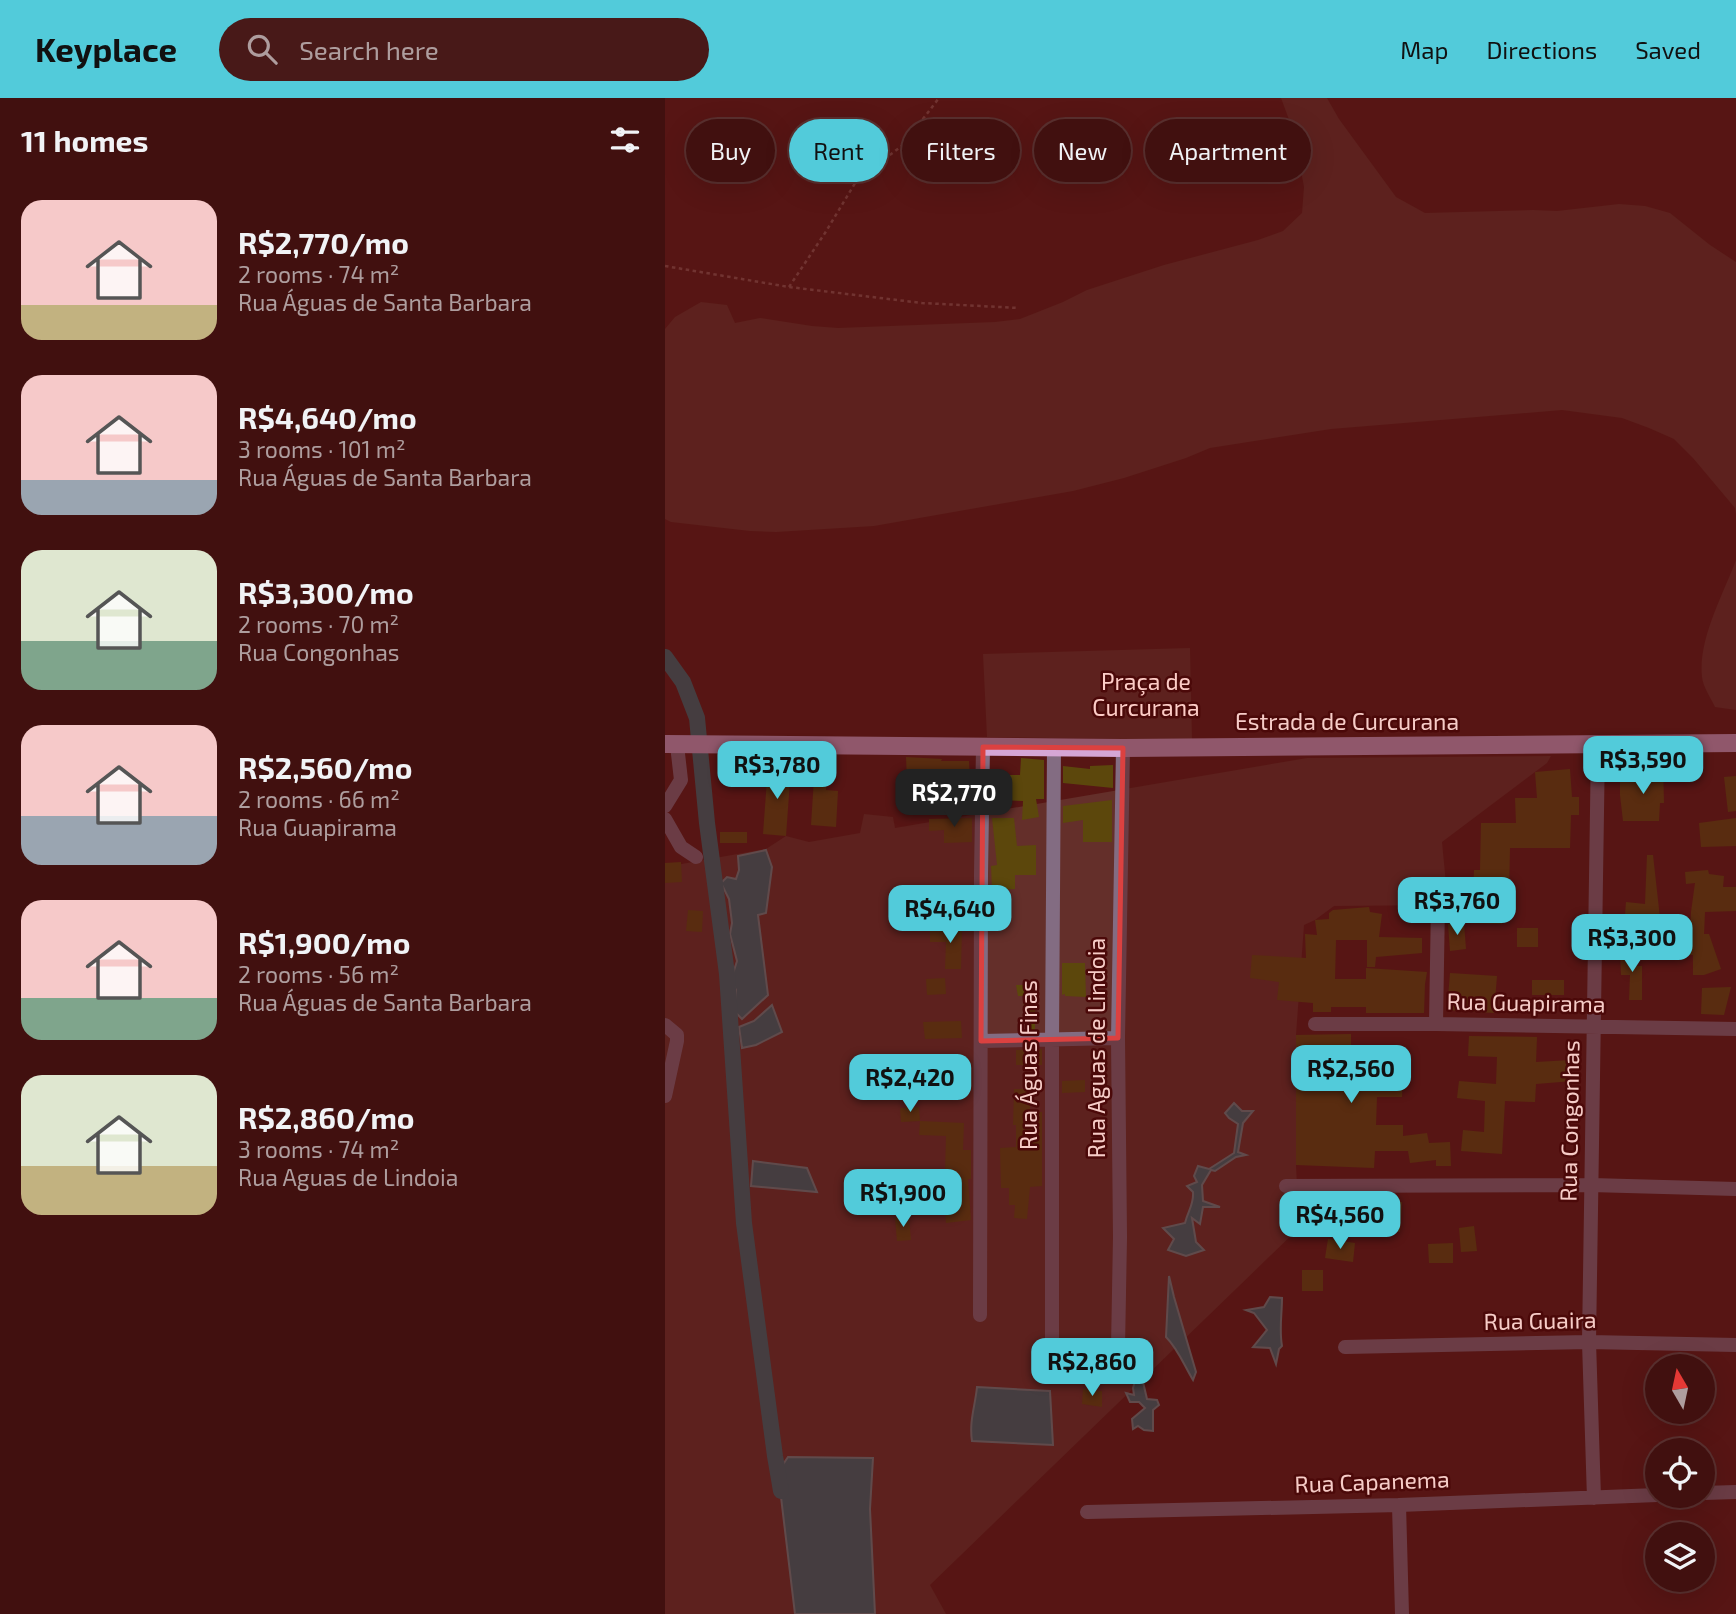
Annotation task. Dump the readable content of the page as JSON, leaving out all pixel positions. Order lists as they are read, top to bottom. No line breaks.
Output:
{"streets":{"main road":["Estrada de Curcurana"],"street":["Rua Guapirama","Rua Aguas de Lindoia","Rua Águas Finas","Rua Congonhas","Rua Guaira","Rua Capanema"]},"crossings":[["Estrada de Curcurana","Rua Aguas de Lindoia"],["Estrada de Curcurana","Rua Águas Finas"],["Estrada de Curcurana","Rua Congonhas"],["Rua Guapirama","Rua Congonhas"],["Rua Congonhas","Rua Guaira"],["Rua Congonhas","Rua Capanema"]],"parks":["Praça de Curcurana"],"north":"top","page":{"header":"Keyplace","search":"Search here","nav":["Map","Directions","Saved"],"heading":"11 homes","chip":["Buy","Rent","Filters","New","Apartment"],"list":[{"name":"R$2,770/mo","note":"2 rooms · 74 m² · Rua Águas de Santa Barbara"},{"name":"R$4,640/mo","note":"3 rooms · 101 m² · Rua Águas de Santa Barbara"},{"name":"R$3,300/mo","note":"2 rooms · 70 m² · Rua Congonhas"},{"name":"R$2,560/mo","note":"2 rooms · 66 m² · Rua Guapirama"},{"name":"R$1,900/mo","note":"2 rooms · 56 m² · Rua Águas de Santa Barbara"},{"name":"R$2,860/mo","note":"3 rooms · 74 m² · Rua Aguas de Lindoia"}],"price":["R$3,590","R$3,780","R$2,770","R$3,760","R$4,640","R$3,300","R$2,560","R$2,420","R$1,900","R$4,560","R$2,860"]}}
